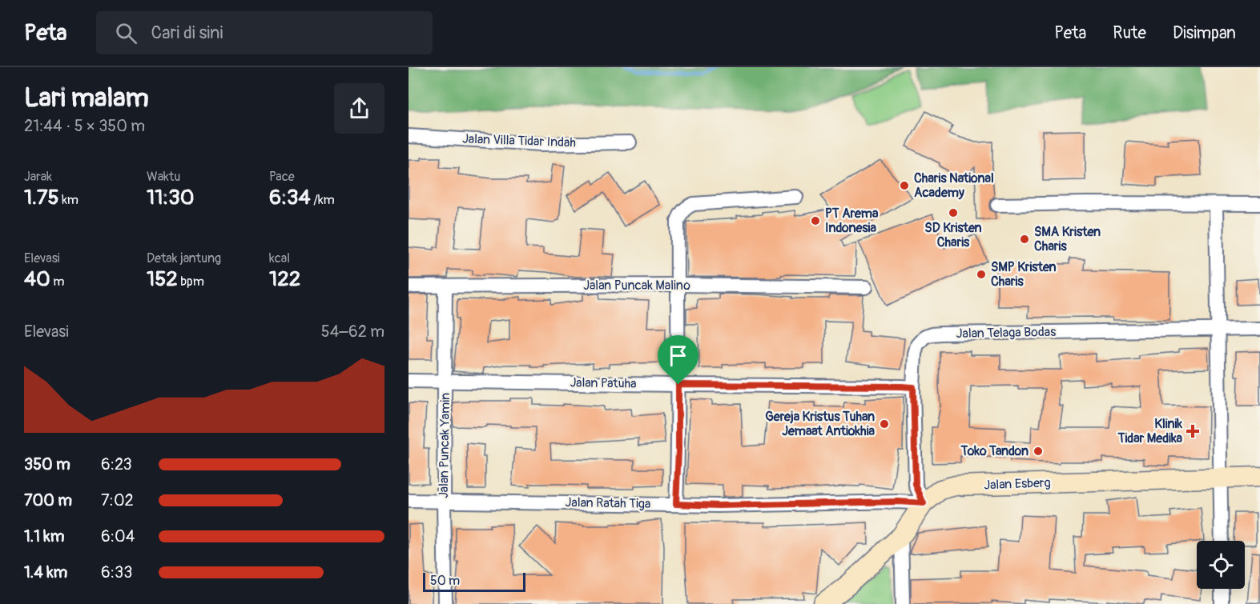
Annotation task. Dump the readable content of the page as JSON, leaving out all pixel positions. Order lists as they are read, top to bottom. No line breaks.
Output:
{"streets":{"main road":["Jalan Esberg"],"street":["Jalan Villa Tidar Indah","Jalan Puncak Malino","Jalan Telaga Bodas","Jalan Patuha","Jalan Puncak Yamin","Jalan Ratah Tiga"]},"crossings":[["Jalan Puncak Malino","Jalan Puncak Yamin"],["Jalan Telaga Bodas","Jalan Patuha"],["Jalan Telaga Bodas","Jalan Esberg"],["Jalan Telaga Bodas","Jalan Ratah Tiga"],["Jalan Patuha","Jalan Puncak Yamin"],["Jalan Puncak Yamin","Jalan Ratah Tiga"],["Jalan Esberg","Jalan Ratah Tiga"]],"places":{"other":["Charis National Academy","SD Kristen Charis","PT Arema Indonesia","SMA Kristen Charis","SMP Kristen Charis","Gereja Kristus Tuhan Jemaat Antiokhia","Toko Tandon"],"health":["Klinik Tidar Medika"]},"scale_bar":"50 m","page":{"header":"Peta","search":"Cari di sini","nav":["Peta","Rute","Disimpan"],"heading":["Lari malam","21:44 · 5 × 350 m"],"stats":[["Jarak","1.75 km"],["Waktu","11:30"],["Pace","6:34 /km"],["Elevasi","40 m"],["Detak jantung","152 bpm"],["kcal","122"]],"chart":["Elevasi","54–62 m"],"list":[{"name":"350 m","note":"6:23"},{"name":"700 m","note":"7:02"},{"name":"1.1 km","note":"6:04"},{"name":"1.4 km","note":"6:33"}],"scale":"50 m"}}
